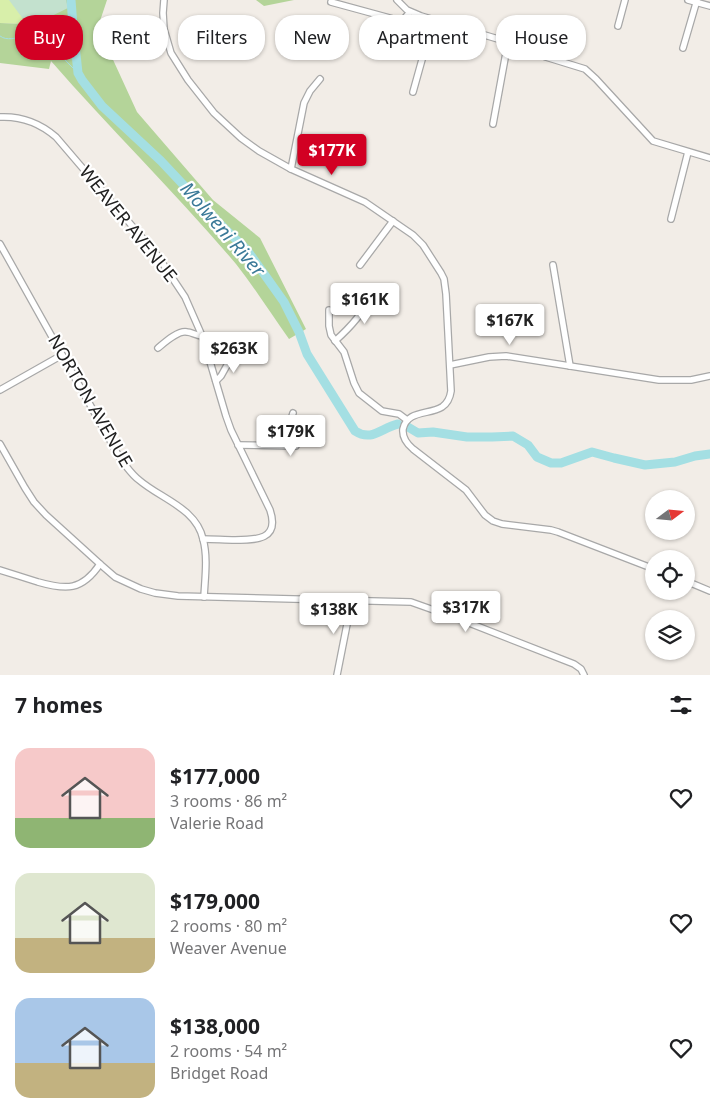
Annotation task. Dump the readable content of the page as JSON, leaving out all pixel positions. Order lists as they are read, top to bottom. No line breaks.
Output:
{"streets":{"street":["WEAVER AVENUE","NORTON AVENUE"]},"crossings":[["WEAVER AVENUE","NORTON AVENUE"]],"water":["Molweni River"],"north":"right","page":{"chip":["Buy","Rent","Filters","New","Apartment","House"],"price":["$177K","$161K","$167K","$263K","$179K","$317K","$138K"],"heading":"7 homes","list":[{"name":"$177,000","note":"3 rooms · 86 m² · Valerie Road"},{"name":"$179,000","note":"2 rooms · 80 m² · Weaver Avenue"},{"name":"$138,000","note":"2 rooms · 54 m² · Bridget Road"}]}}
